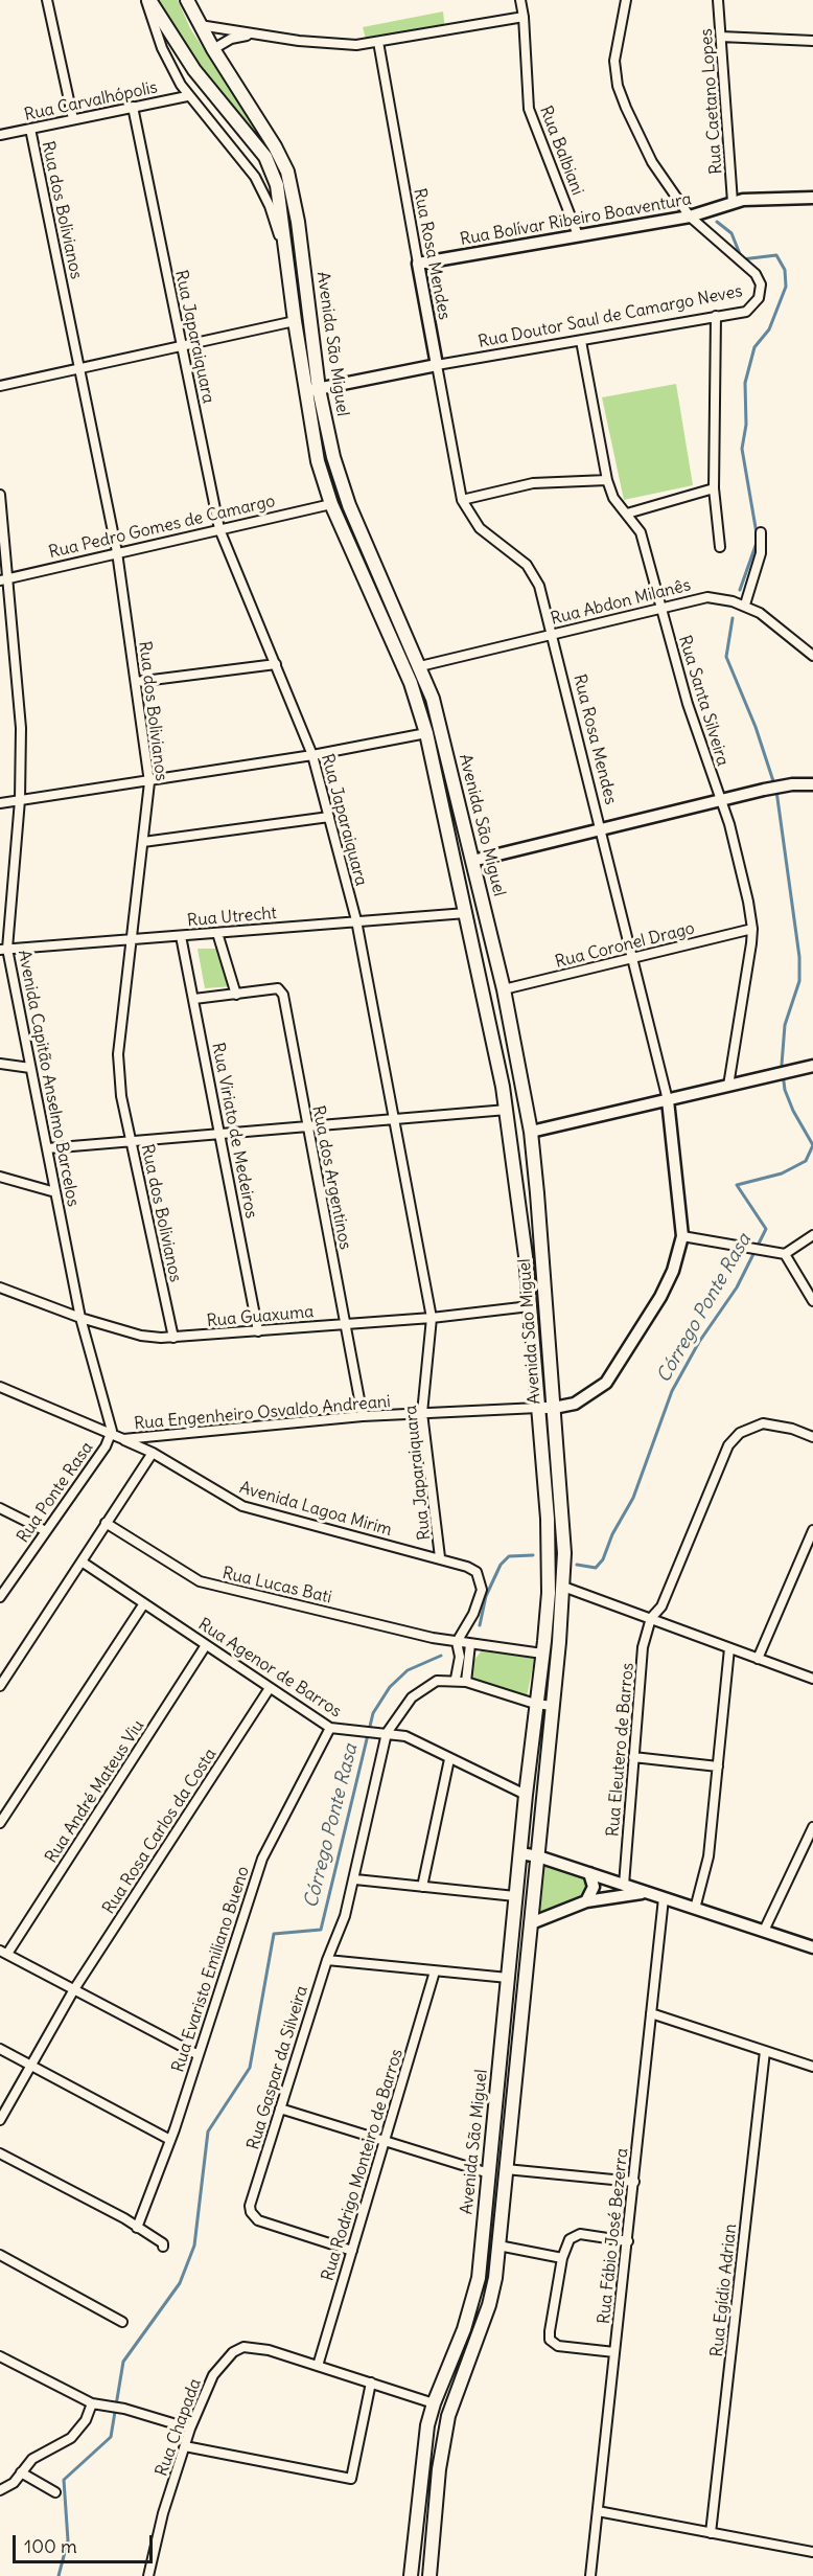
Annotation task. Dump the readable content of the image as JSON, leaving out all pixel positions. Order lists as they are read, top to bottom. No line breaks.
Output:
{"streets":{"main road":["Rua Bolívar Ribeiro Boaventura","Rua Rosa Mendes","Rua Doutor Saul de Camargo Neves","Avenida São Miguel"],"street":["Rua Carvalhópolis","Rua Caetano Lopes","Rua Balbiani","Rua dos Bolivianos","Rua Japaraiquara","Rua Pedro Gomes de Camargo","Rua Abdon Milanês","Rua Santa Silveira","Rua Utrecht","Rua Coronel Drago","Avenida Capitão Anselmo Barcelos","Rua Viriato de Medeiros","Rua dos Argentinos","Rua Guaxuma","Rua Engenheiro Osvaldo Andreani","Rua Ponte Rasa","Avenida Lagoa Mirim","Rua Lucas Bati","Rua Agenor de Barros","Rua Eleutero de Barros","Rua André Mateus Viu","Rua Rosa Carlos da Costa","Rua Evaristo Emiliano Bueno","Rua Gaspar da Silveira","Rua Rodrigo Monteiro de Barros","Rua Fábio José Bezerra","Rua Egídio Adrian","Rua Chapada"]},"crossings":[["Rua Carvalhópolis","Rua dos Bolivianos"],["Rua Carvalhópolis","Rua Japaraiquara"],["Rua Carvalhópolis","Avenida São Miguel"],["Rua Caetano Lopes","Rua Bolívar Ribeiro Boaventura"],["Rua Balbiani","Rua Bolívar Ribeiro Boaventura"],["Rua dos Bolivianos","Rua Pedro Gomes de Camargo"],["Rua dos Bolivianos","Rua Utrecht"],["Rua dos Bolivianos","Rua Guaxuma"],["Rua Bolívar Ribeiro Boaventura","Rua Rosa Mendes"],["Rua Bolívar Ribeiro Boaventura","Rua Doutor Saul de Camargo Neves"],["Rua Rosa Mendes","Rua Doutor Saul de Camargo Neves"],["Rua Rosa Mendes","Avenida São Miguel"],["Rua Rosa Mendes","Rua Abdon Milanês"],["Rua Rosa Mendes","Rua Coronel Drago"],["Rua Rosa Mendes","Rua Engenheiro Osvaldo Andreani"],["Rua Doutor Saul de Camargo Neves","Avenida São Miguel"],["Rua Doutor Saul de Camargo Neves","Rua Santa Silveira"],["Rua Japaraiquara","Rua Pedro Gomes de Camargo"],["Rua Japaraiquara","Rua Utrecht"],["Rua Japaraiquara","Rua Guaxuma"],["Rua Japaraiquara","Rua Engenheiro Osvaldo Andreani"],["Rua Japaraiquara","Avenida Lagoa Mirim"],["Avenida São Miguel","Rua Pedro Gomes de Camargo"],["Avenida São Miguel","Rua Abdon Milanês"],["Avenida São Miguel","Rua Utrecht"],["Avenida São Miguel","Rua Coronel Drago"],["Avenida São Miguel","Rua Guaxuma"],["Avenida São Miguel","Rua Engenheiro Osvaldo Andreani"],["Avenida São Miguel","Rua Lucas Bati"],["Avenida São Miguel","Rua Agenor de Barros"],["Avenida São Miguel","Rua Chapada"],["Rua Pedro Gomes de Camargo","Avenida Capitão Anselmo Barcelos"],["Rua Abdon Milanês","Rua Santa Silveira"],["Rua Santa Silveira","Rua Coronel Drago"],["Rua Utrecht","Avenida Capitão Anselmo Barcelos"],["Rua Utrecht","Rua Viriato de Medeiros"],["Avenida Capitão Anselmo Barcelos","Rua Guaxuma"],["Avenida Capitão Anselmo Barcelos","Rua Engenheiro Osvaldo Andreani"],["Avenida Capitão Anselmo Barcelos","Rua Ponte Rasa"],["Rua Viriato de Medeiros","Rua Guaxuma"],["Rua dos Argentinos","Rua Guaxuma"],["Rua dos Argentinos","Rua Engenheiro Osvaldo Andreani"],["Rua Engenheiro Osvaldo Andreani","Rua Ponte Rasa"],["Rua Engenheiro Osvaldo Andreani","Avenida Lagoa Mirim"],["Avenida Lagoa Mirim","Rua Lucas Bati"],["Rua Agenor de Barros","Rua André Mateus Viu"],["Rua Agenor de Barros","Rua Rosa Carlos da Costa"],["Rua Agenor de Barros","Rua Evaristo Emiliano Bueno"],["Rua Agenor de Barros","Rua Gaspar da Silveira"],["Rua Gaspar da Silveira","Rua Rodrigo Monteiro de Barros"],["Rua Rodrigo Monteiro de Barros","Rua Chapada"]],"water":["Córrego Ponte Rasa"],"scale_bar":"100 m"}
